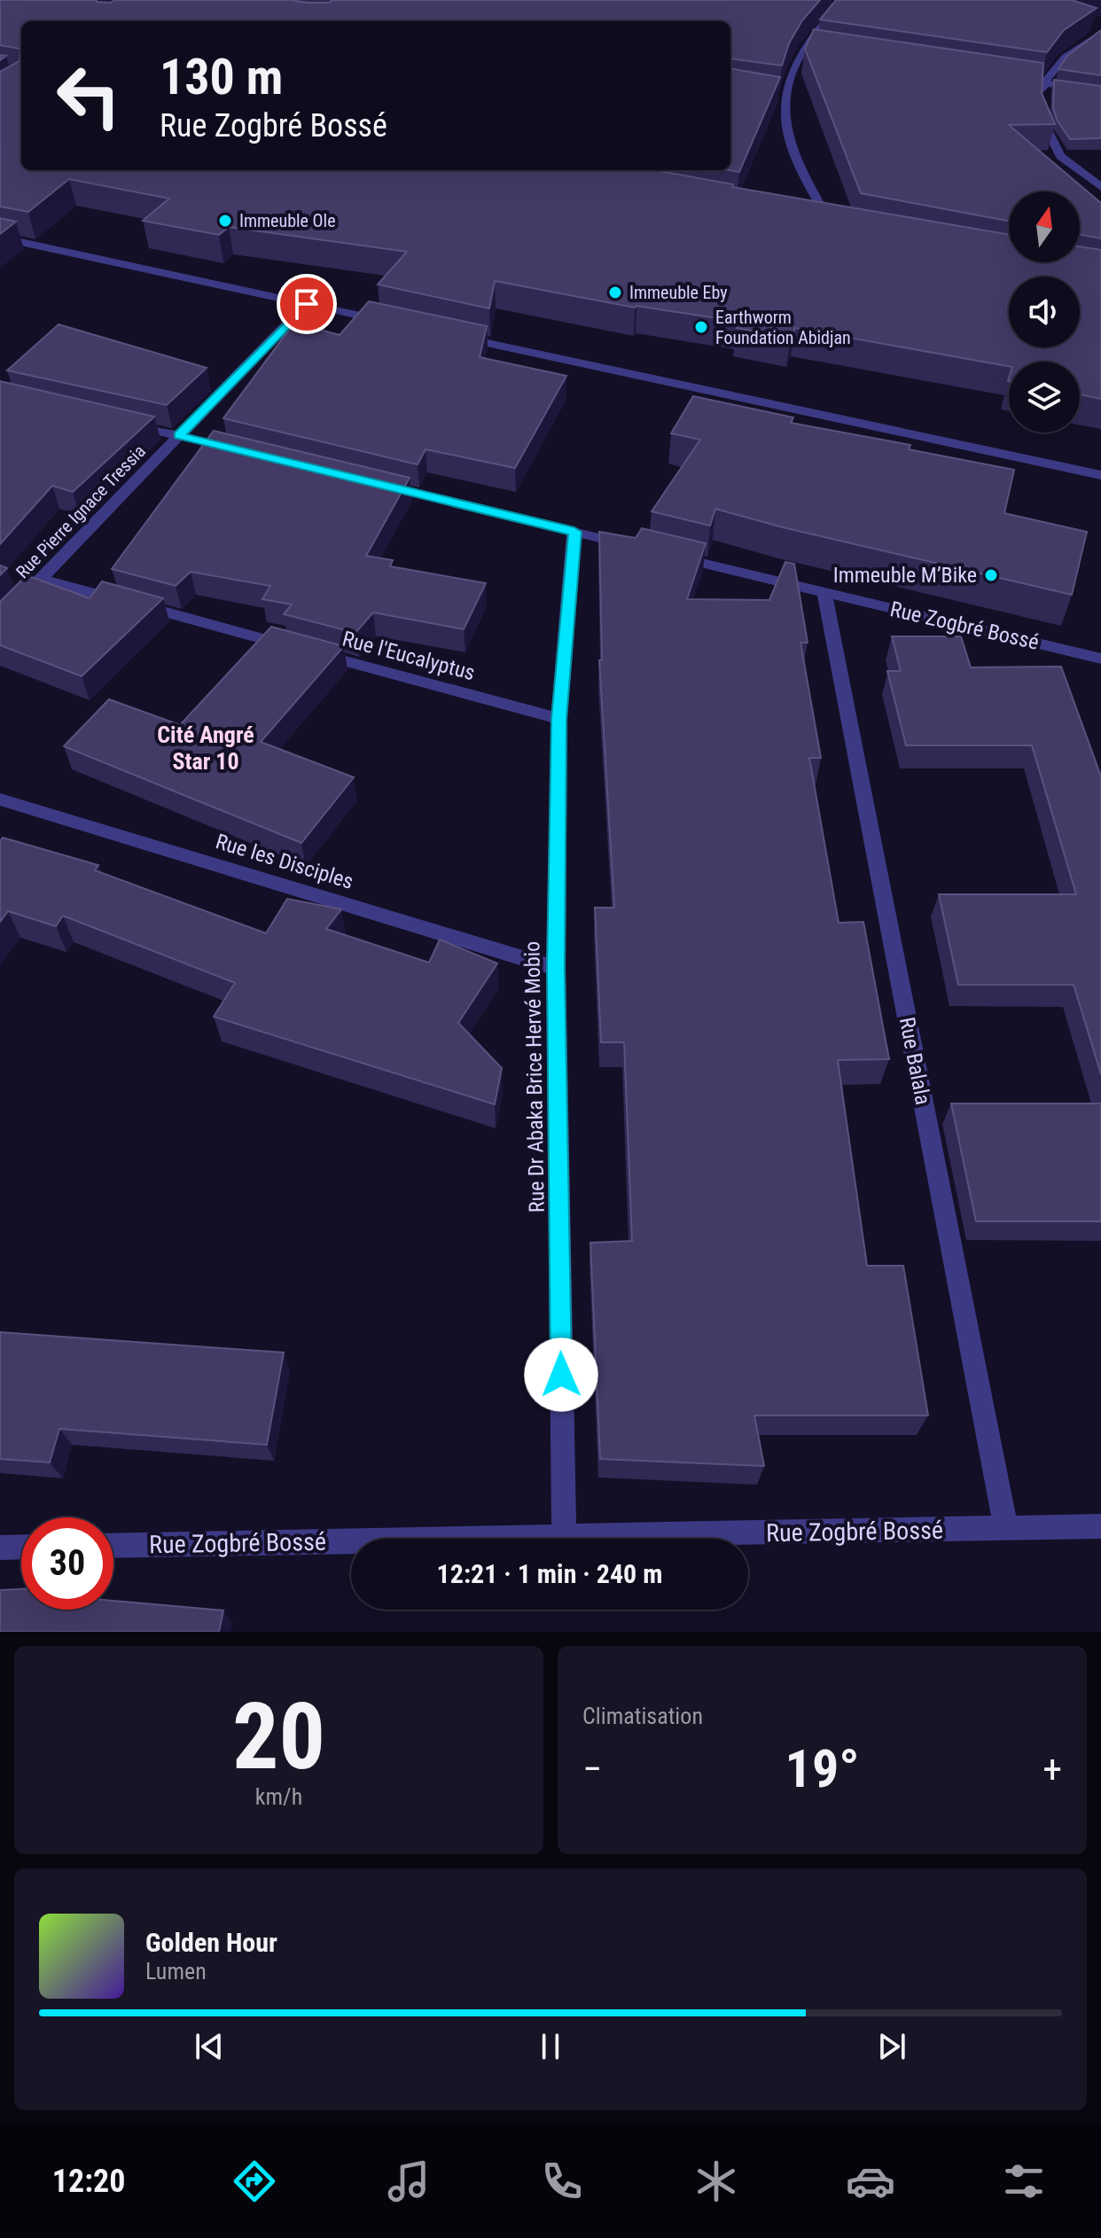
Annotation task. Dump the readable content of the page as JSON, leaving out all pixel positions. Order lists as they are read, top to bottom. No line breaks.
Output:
{"streets":{"street":["Rue Pierre Ignace Tressia","Rue Zogbré Bossé","Rue l'Eucalyptus","Rue les Disciples","Rue Balala","Rue Dr Abaka Brice Hervé Mobio"]},"crossings":[["Rue Pierre Ignace Tressia","Rue l'Eucalyptus"],["Rue Zogbré Bossé","Rue Balala"],["Rue Zogbré Bossé","Rue Dr Abaka Brice Hervé Mobio"],["Rue l'Eucalyptus","Rue Dr Abaka Brice Hervé Mobio"],["Rue les Disciples","Rue Dr Abaka Brice Hervé Mobio"]],"districts":["Cité Angré Star 10"],"places":["Immeuble Ole","Immeuble Eby","Earthworm Foundation Abidjan","Immeuble M’Bike"],"north":"top","page":{"turn":["130 m","Rue Zogbré Bossé"],"limit":"30","trip":"12:21 · 1 min · 240 m","tile":[["20","km/h"],"Climatisation"],"heat":["−","19°","+"],"song":["Golden Hour","Lumen"],"tabs":"12:20"}}
